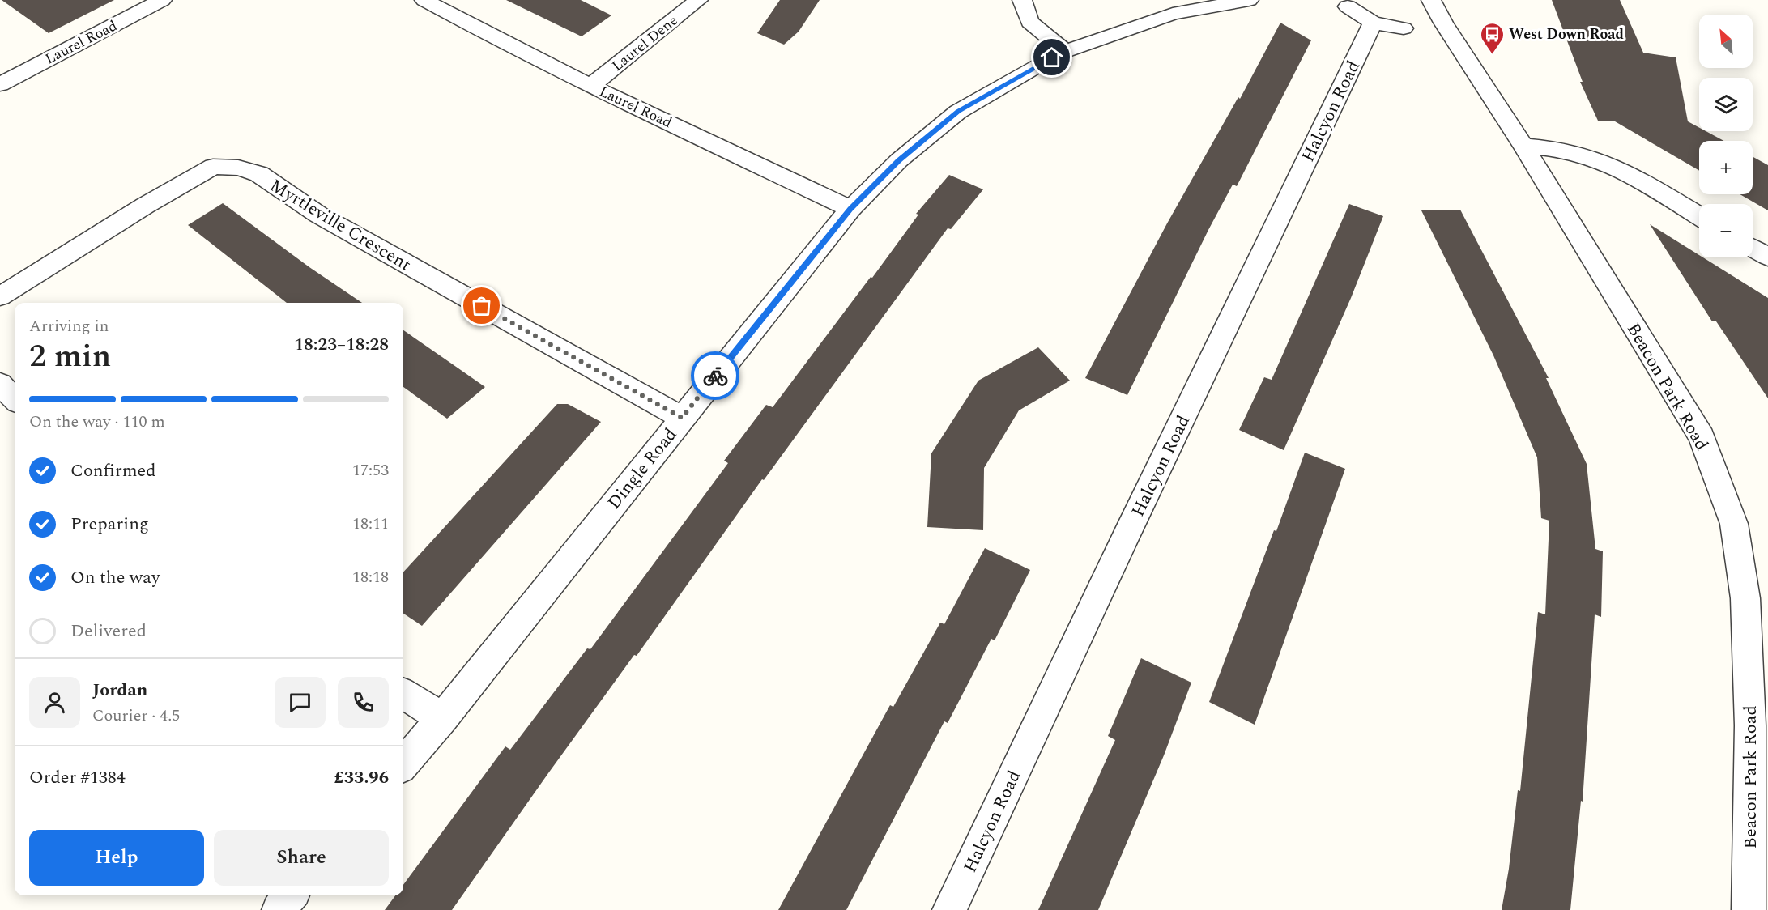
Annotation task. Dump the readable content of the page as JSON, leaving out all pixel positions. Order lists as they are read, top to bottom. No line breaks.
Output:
{"streets":{"street":["Laurel Road","Laurel Dene","Halcyon Road","Myrtleville Crescent","Beacon Park Road","Dingle Road"]},"crossings":[["Laurel Road","Laurel Dene"],["Laurel Road","Dingle Road"],["Myrtleville Crescent","Dingle Road"]],"places":{"bus stop":["West Down Road"]},"north":"top left","page":{"map_buttons":["+","−"],"heading":["2 min","Arriving in","18:23–18:28"],"panel":["Jordan","Courier · 4.5","Order #1384","£33.96"],"bar":"On the way · 110 m","list":[["Confirmed","17:53"],["Preparing","18:11"],["On the way","18:18"],"Delivered"],"buttons":["Help","Share"]}}
